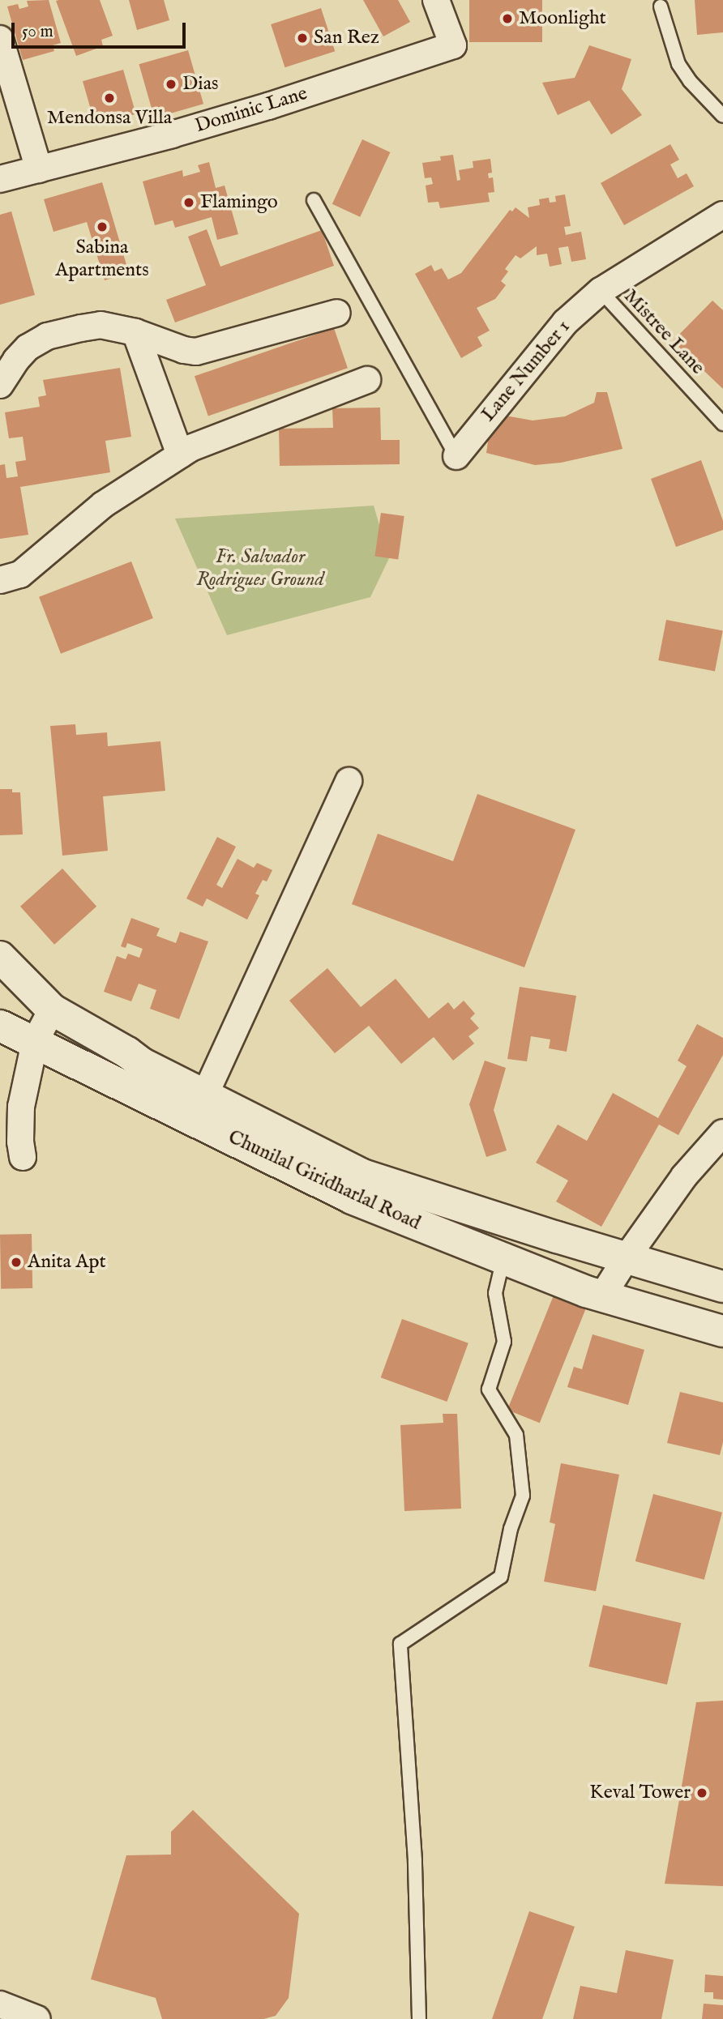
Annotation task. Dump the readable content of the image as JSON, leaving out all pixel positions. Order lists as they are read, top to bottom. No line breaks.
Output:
{"streets":{"main road":["Chunilal Giridharlal Road"],"street":["Dominic Lane","Lane Number 1"],"lane":["Mistree Lane"]},"crossings":[["Mistree Lane","Lane Number 1"]],"parks":["Fr. Salvador Rodrigues Ground"],"places":["Moonlight","San Rez","Dias","Mendonsa Villa","Flamingo","Sabina Apartments","Anita Apt","Keval Tower"],"scale_bar":"50 m"}
